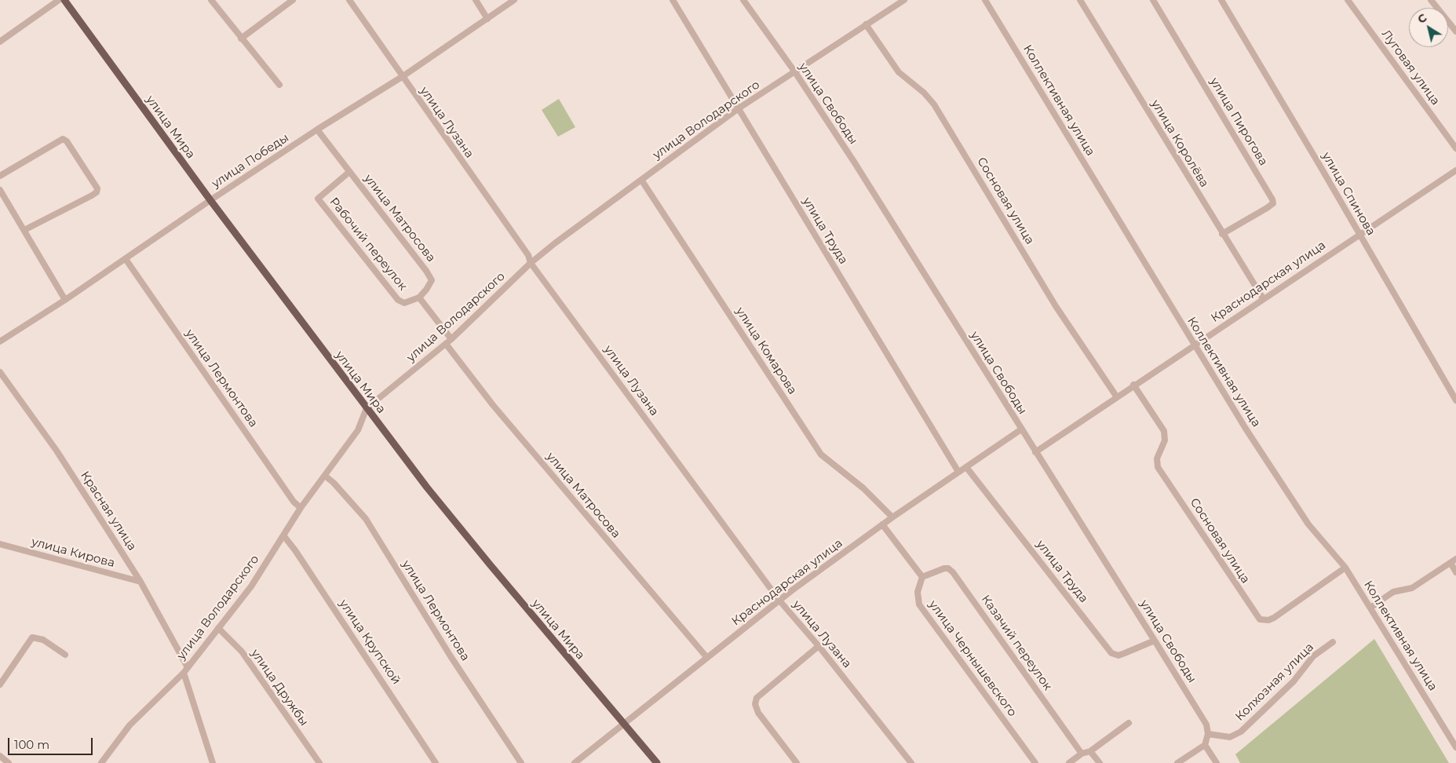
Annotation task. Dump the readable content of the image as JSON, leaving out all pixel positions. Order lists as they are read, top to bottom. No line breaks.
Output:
{"streets":{"main road":["улица Мира"],"street":["Луговая улица","Коллективная улица","улица Свободы","улица Володарского","улица Пирогова","улица Лузана","улица Королёва","улица Победы","улица Спинова","Сосновая улица","улица Матросова","улица Труда","Рабочий переулок","Краснодарская улица","улица Комарова","улица Лермонтова","Красная улица","улица Кирова","улица Крупской","Казачий переулок","улица Чернышевского","Колхозная улица","улица Дружбы"]},"crossings":[["Коллективная улица","Сосновая улица"],["Коллективная улица","Краснодарская улица"],["улица Свободы","улица Володарского"],["улица Свободы","улица Труда"],["улица Свободы","Краснодарская улица"],["улица Свободы","Колхозная улица"],["улица Володарского","улица Лузана"],["улица Володарского","улица Мира"],["улица Володарского","Сосновая улица"],["улица Володарского","улица Матросова"],["улица Володарского","улица Труда"],["улица Володарского","улица Комарова"],["улица Володарского","улица Лермонтова"],["улица Володарского","Красная улица"],["улица Володарского","улица Крупской"],["улица Володарского","улица Дружбы"],["улица Пирогова","улица Королёва"],["улица Лузана","улица Победы"],["улица Лузана","Краснодарская улица"],["улица Мира","улица Победы"],["улица Мира","Краснодарская улица"],["улица Королёва","Краснодарская улица"],["улица Победы","улица Матросова"],["улица Победы","улица Лермонтова"],["улица Спинова","Краснодарская улица"],["Сосновая улица","Краснодарская улица"],["улица Матросова","Рабочий переулок"],["улица Матросова","Краснодарская улица"],["улица Труда","Краснодарская улица"],["Краснодарская улица","улица Комарова"],["Красная улица","улица Кирова"],["Казачий переулок","улица Чернышевского"]],"scale_bar":"100 m","north":"top left"}
